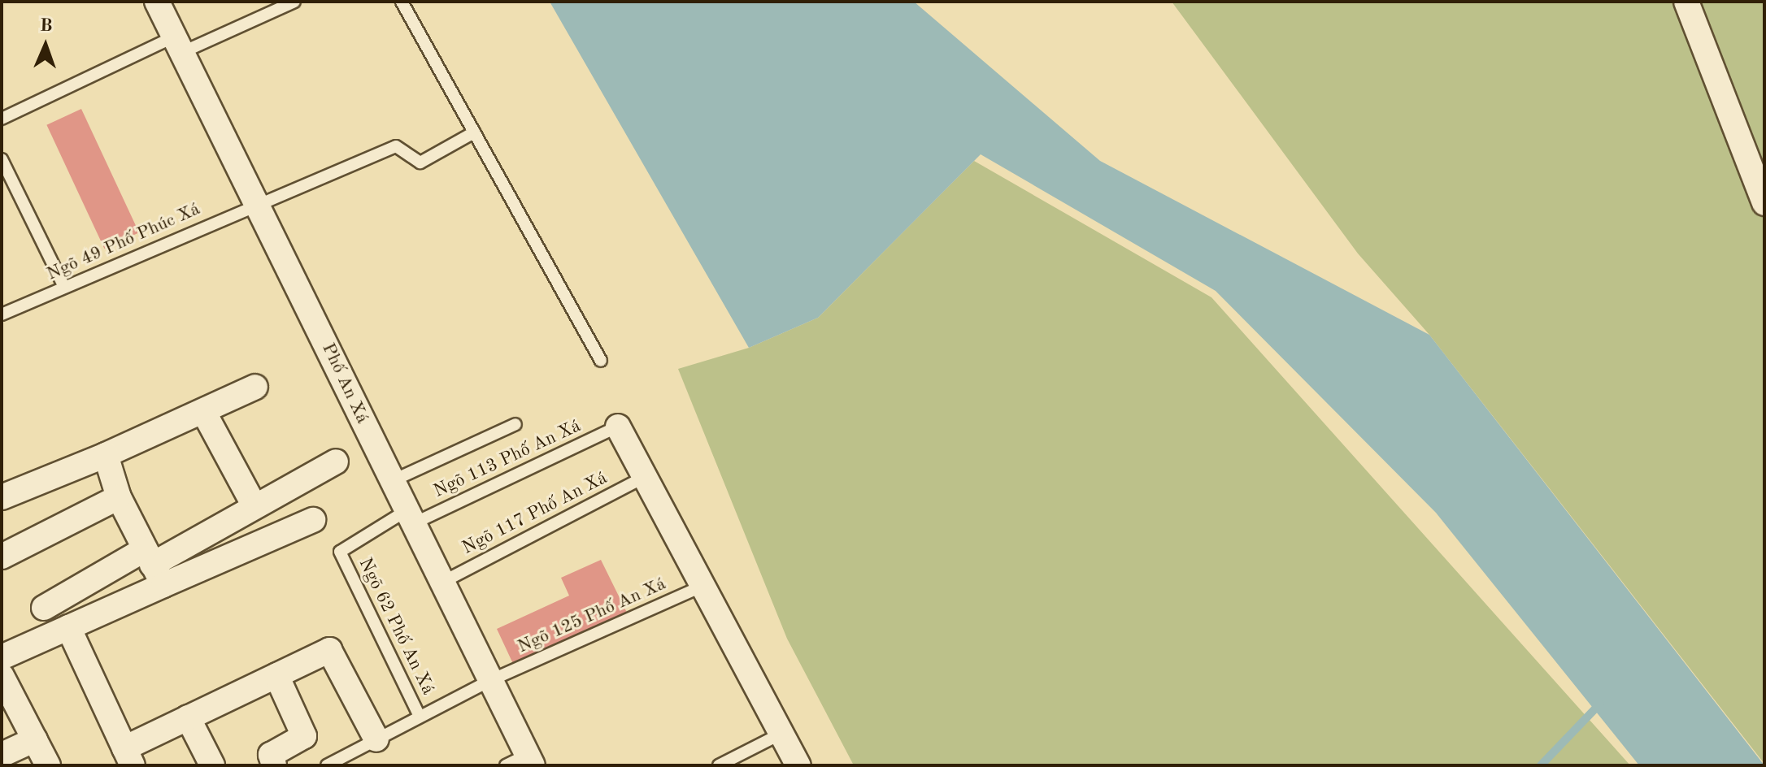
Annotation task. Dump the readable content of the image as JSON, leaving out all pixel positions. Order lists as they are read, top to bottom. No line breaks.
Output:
{"streets":{"street":["Phố An Xá"],"lane":["Ngõ 49 Phố Phúc Xá","Ngõ 113 Phố An Xá","Ngõ 117 Phố An Xá","Ngõ 125 Phố An Xá","Ngõ 62 Phố An Xá"]},"crossings":[["Ngõ 49 Phố Phúc Xá","Phố An Xá"],["Phố An Xá","Ngõ 113 Phố An Xá"],["Phố An Xá","Ngõ 117 Phố An Xá"],["Phố An Xá","Ngõ 125 Phố An Xá"],["Phố An Xá","Ngõ 62 Phố An Xá"],["Ngõ 113 Phố An Xá","Ngõ 62 Phố An Xá"],["Ngõ 125 Phố An Xá","Ngõ 62 Phố An Xá"]],"north":"top"}
